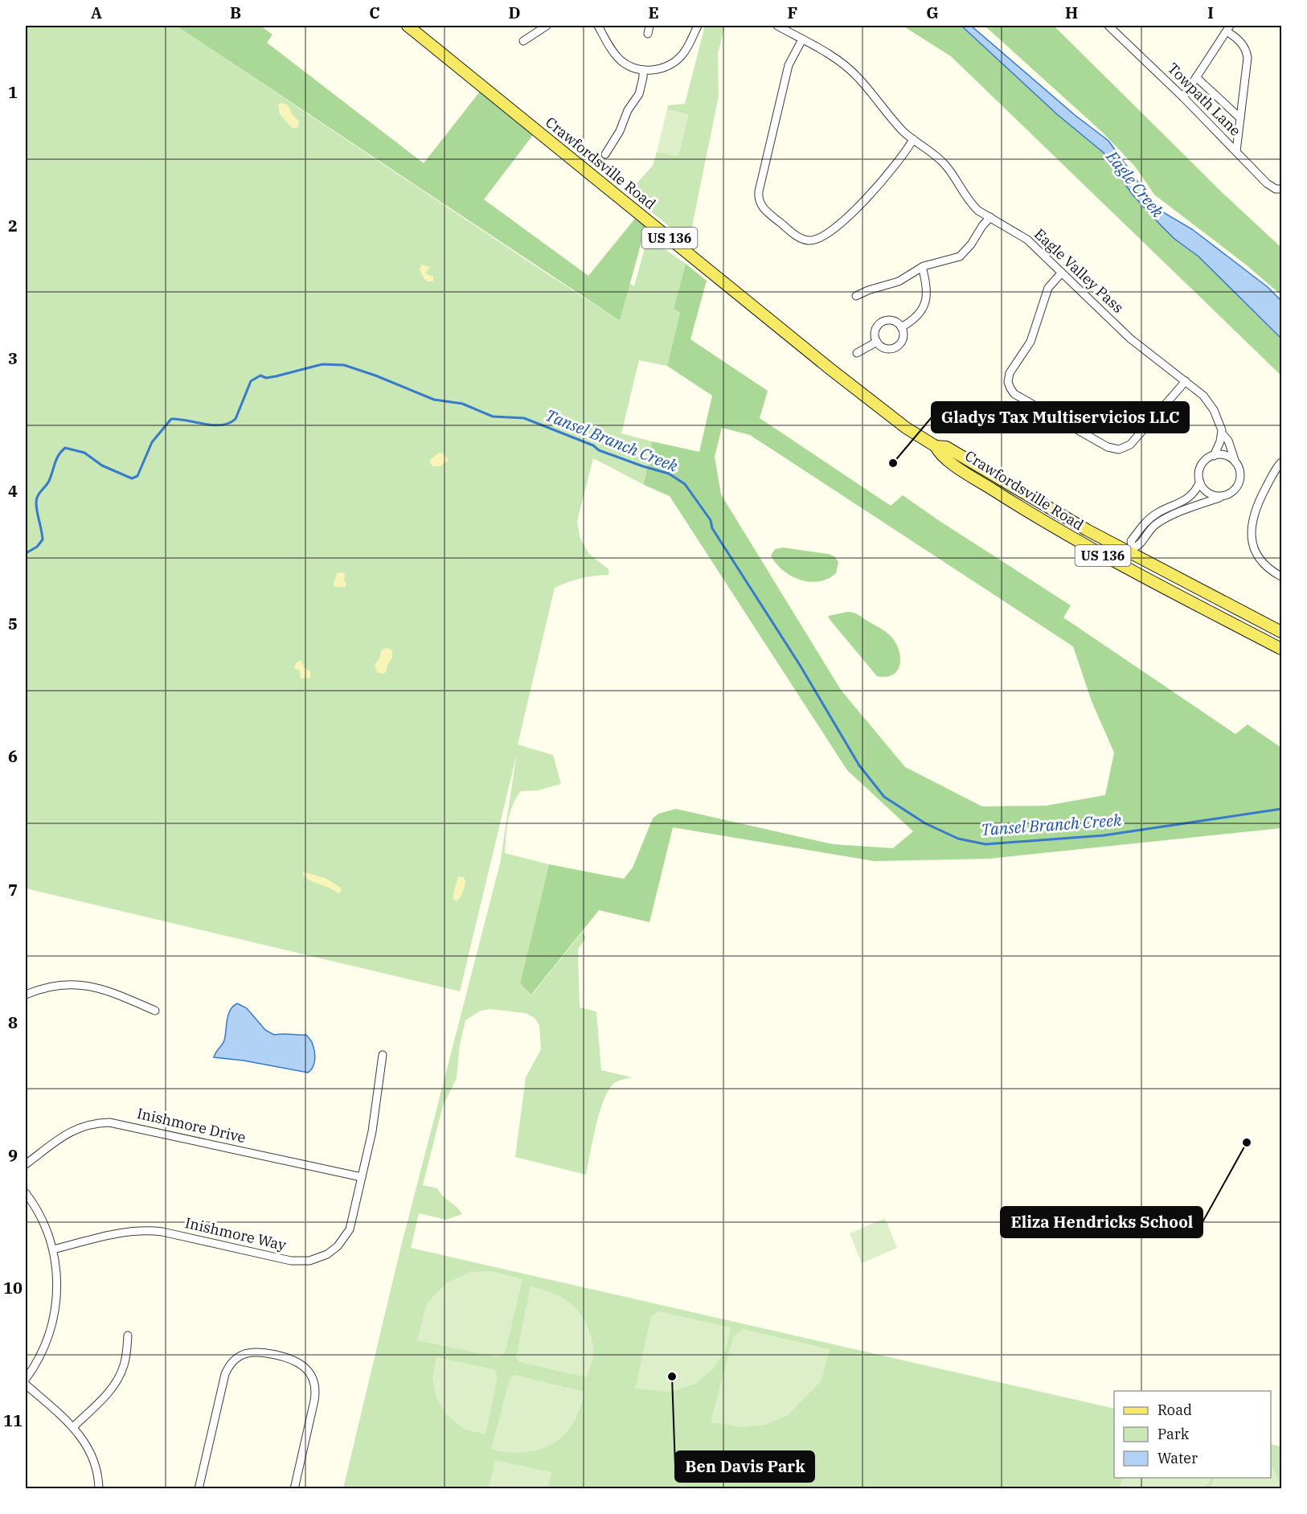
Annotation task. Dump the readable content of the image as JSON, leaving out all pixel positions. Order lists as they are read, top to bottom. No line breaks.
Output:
{"streets":{"main road":["Crawfordsville Road","US 136"],"street":["Towpath Lane","Eagle Valley Pass","Inishmore Drive","Inishmore Way"]},"crossings":[["Crawfordsville Road","Eagle Valley Pass"],["Inishmore Drive","Inishmore Way"]],"water":["Eagle Creek","Tansel Branch Creek"],"places":["Gladys Tax Multiservicios LLC","Eliza Hendricks School","Ben Davis Park"],"legend":["Road","Park","Water"],"grid":{"columns":["A","B","C","D","E","F","G","H","I"],"rows":["1","2","3","4","5","6","7","8","9","10","11"]}}
